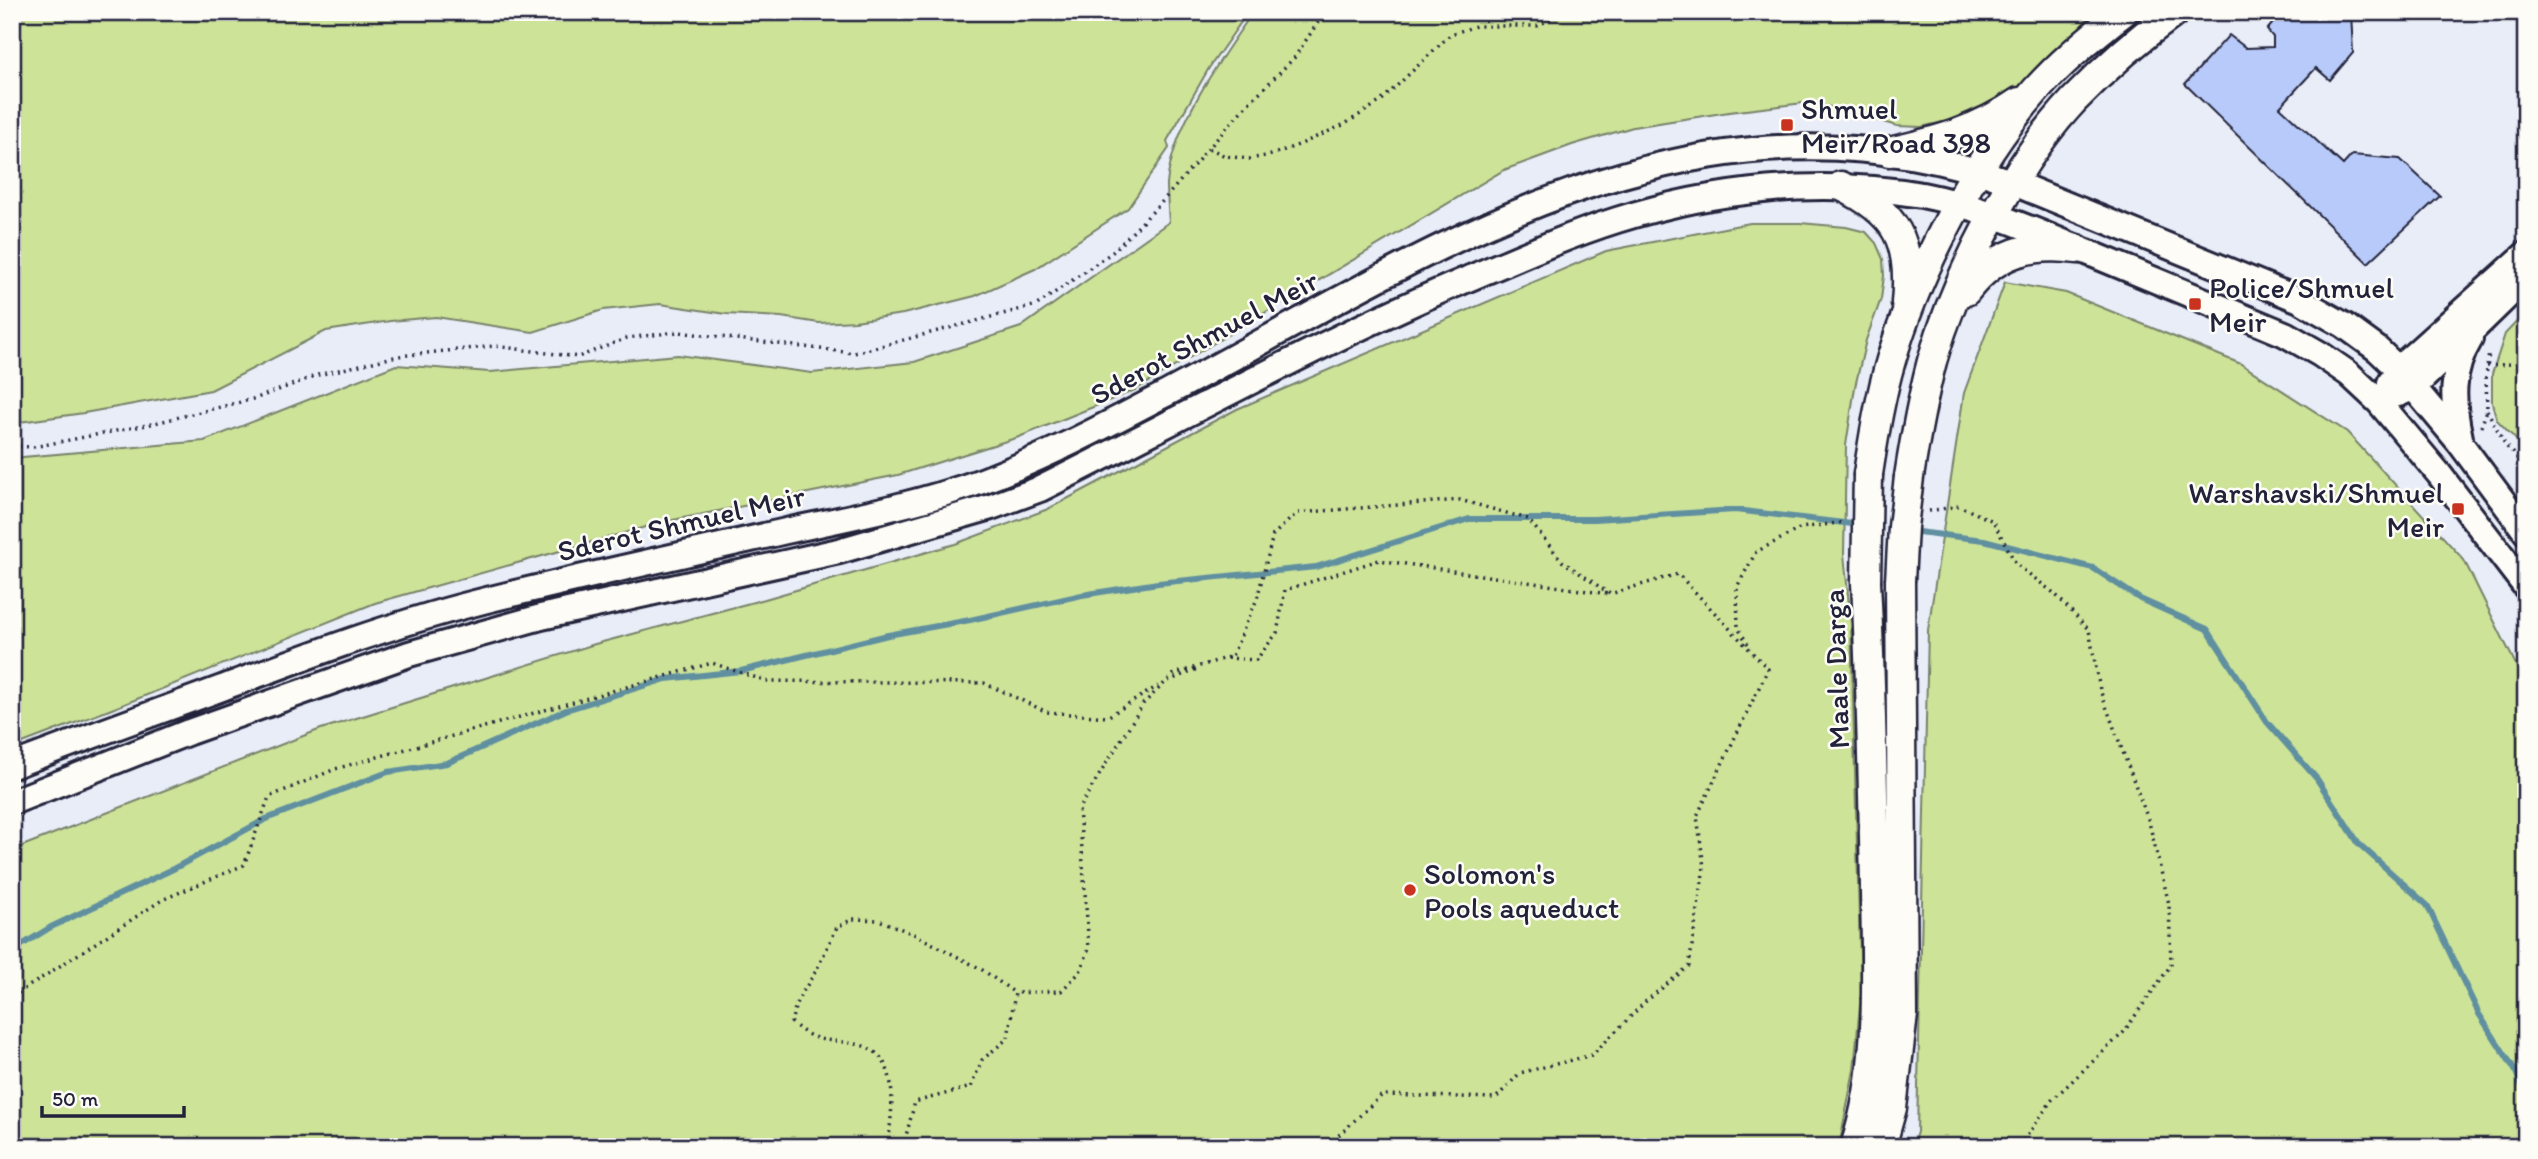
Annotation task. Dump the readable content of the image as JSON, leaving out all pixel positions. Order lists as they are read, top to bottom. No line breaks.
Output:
{"streets":{"main road":["Sderot Shmuel Meir","Maale Darga"]},"crossings":[["Sderot Shmuel Meir","Maale Darga"]],"places":{"transit":["Shmuel Meir/Road 398","Police/Shmuel Meir","Warshavski/Shmuel Meir"],"other":["Solomon's Pools aqueduct"]},"scale_bar":"50 m"}
